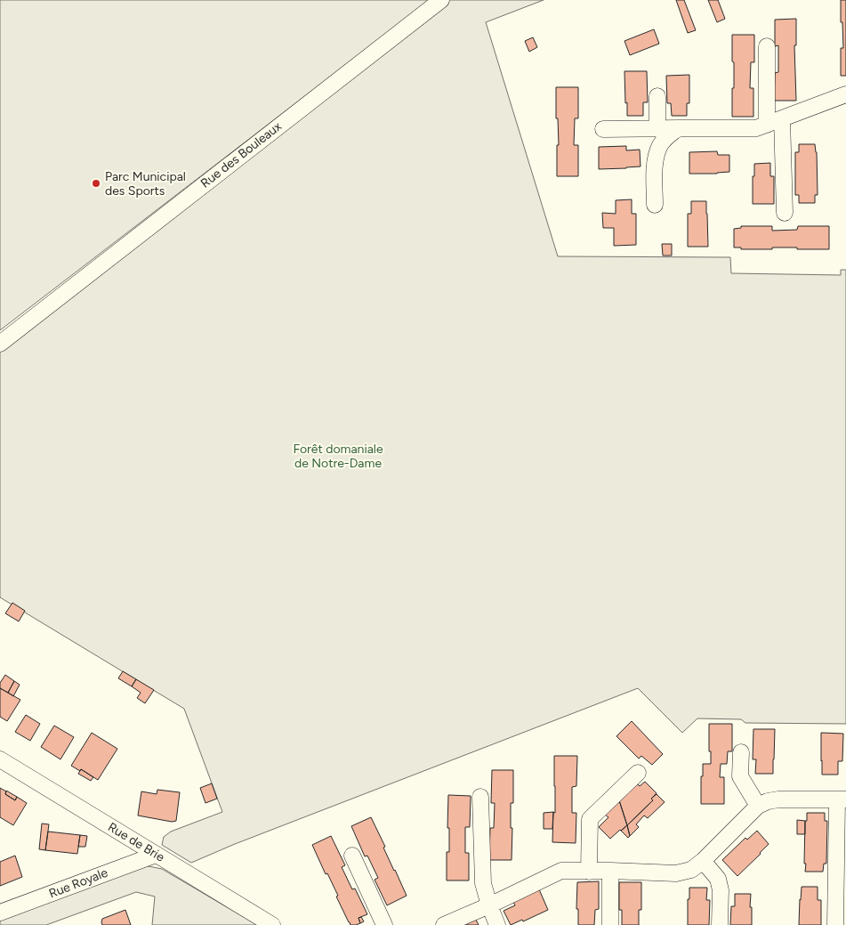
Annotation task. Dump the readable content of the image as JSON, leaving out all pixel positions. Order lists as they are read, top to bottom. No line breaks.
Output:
{"streets":{"street":["Rue des Bouleaux","Rue de Brie","Rue Royale"]},"crossings":[["Rue de Brie","Rue Royale"]],"parks":["Forêt domaniale de Notre-Dame"],"places":["Parc Municipal des Sports"]}
